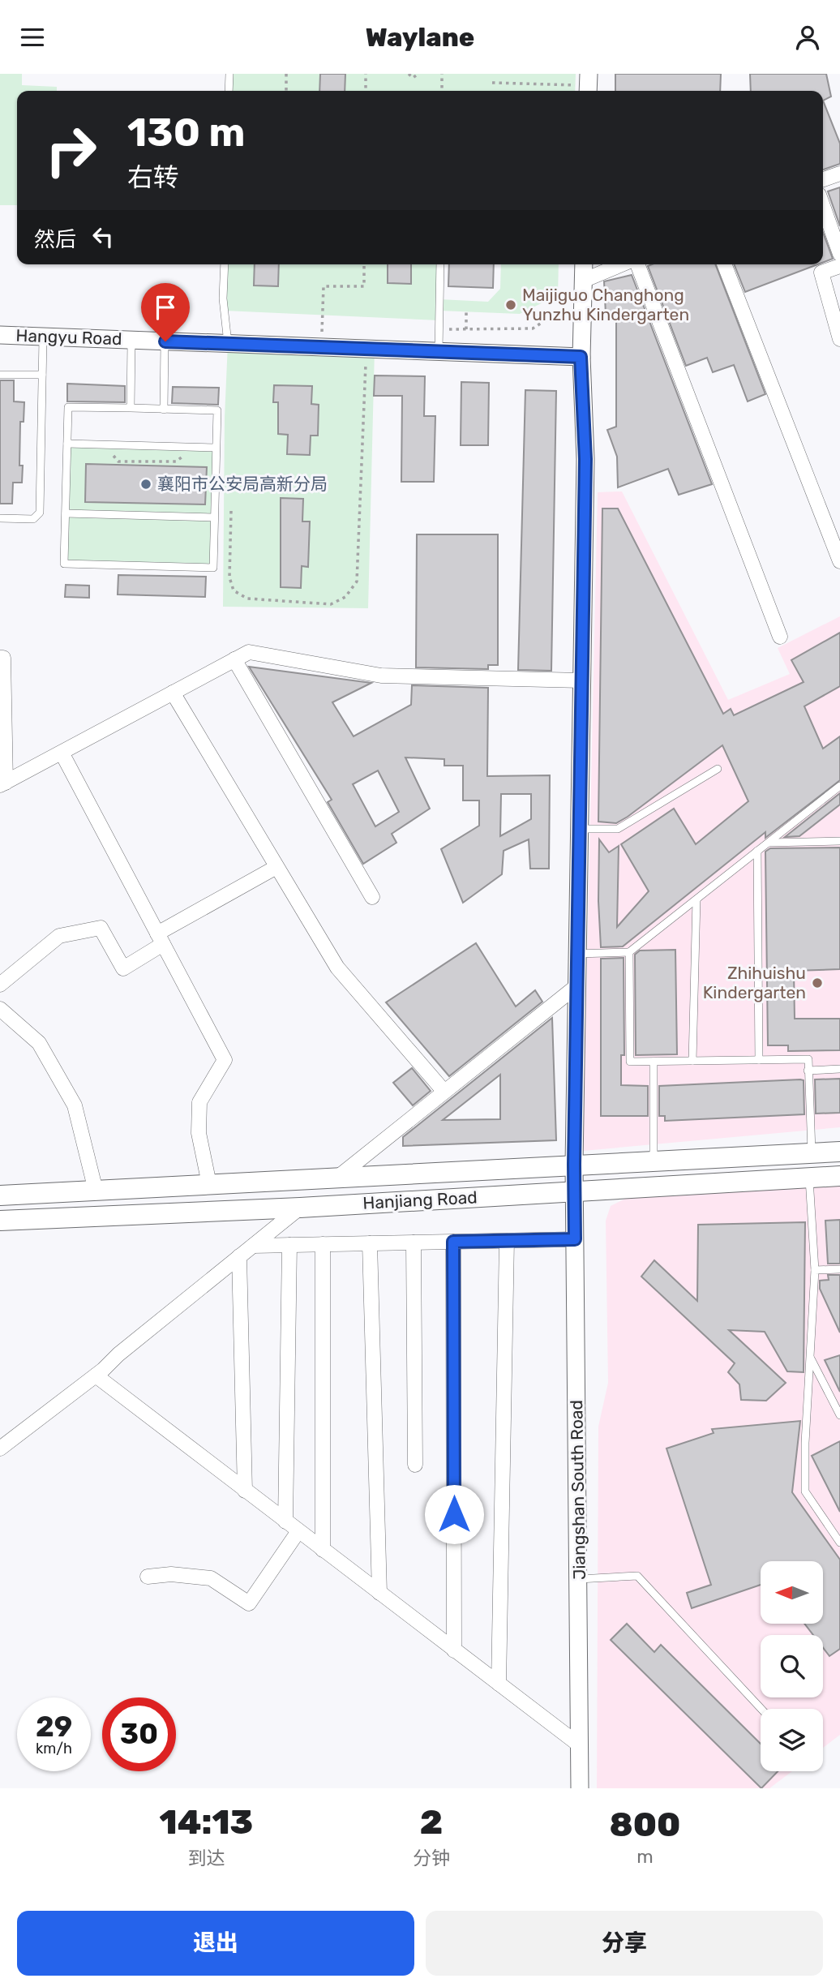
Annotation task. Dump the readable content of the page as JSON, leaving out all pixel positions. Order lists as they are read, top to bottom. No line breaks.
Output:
{"streets":{"main road":["Hanjiang Road"],"street":["Hangyu Road","Jiangshan South Road"]},"crossings":[["Hangyu Road","Jiangshan South Road"],["Hanjiang Road","Jiangshan South Road"]],"places":["Maijiguo Changhong Yunzhu Kindergarten","襄阳市公安局高新分局","Zhihuishu Kindergarten"],"north":"left","page":{"header":"Waylane","turn":["130 m","右转"],"then":"然后","speed":"29 km/h","limit":"30","eta":["14:13","到达","2","分钟","800","m"],"buttons":["退出","分享"]}}
